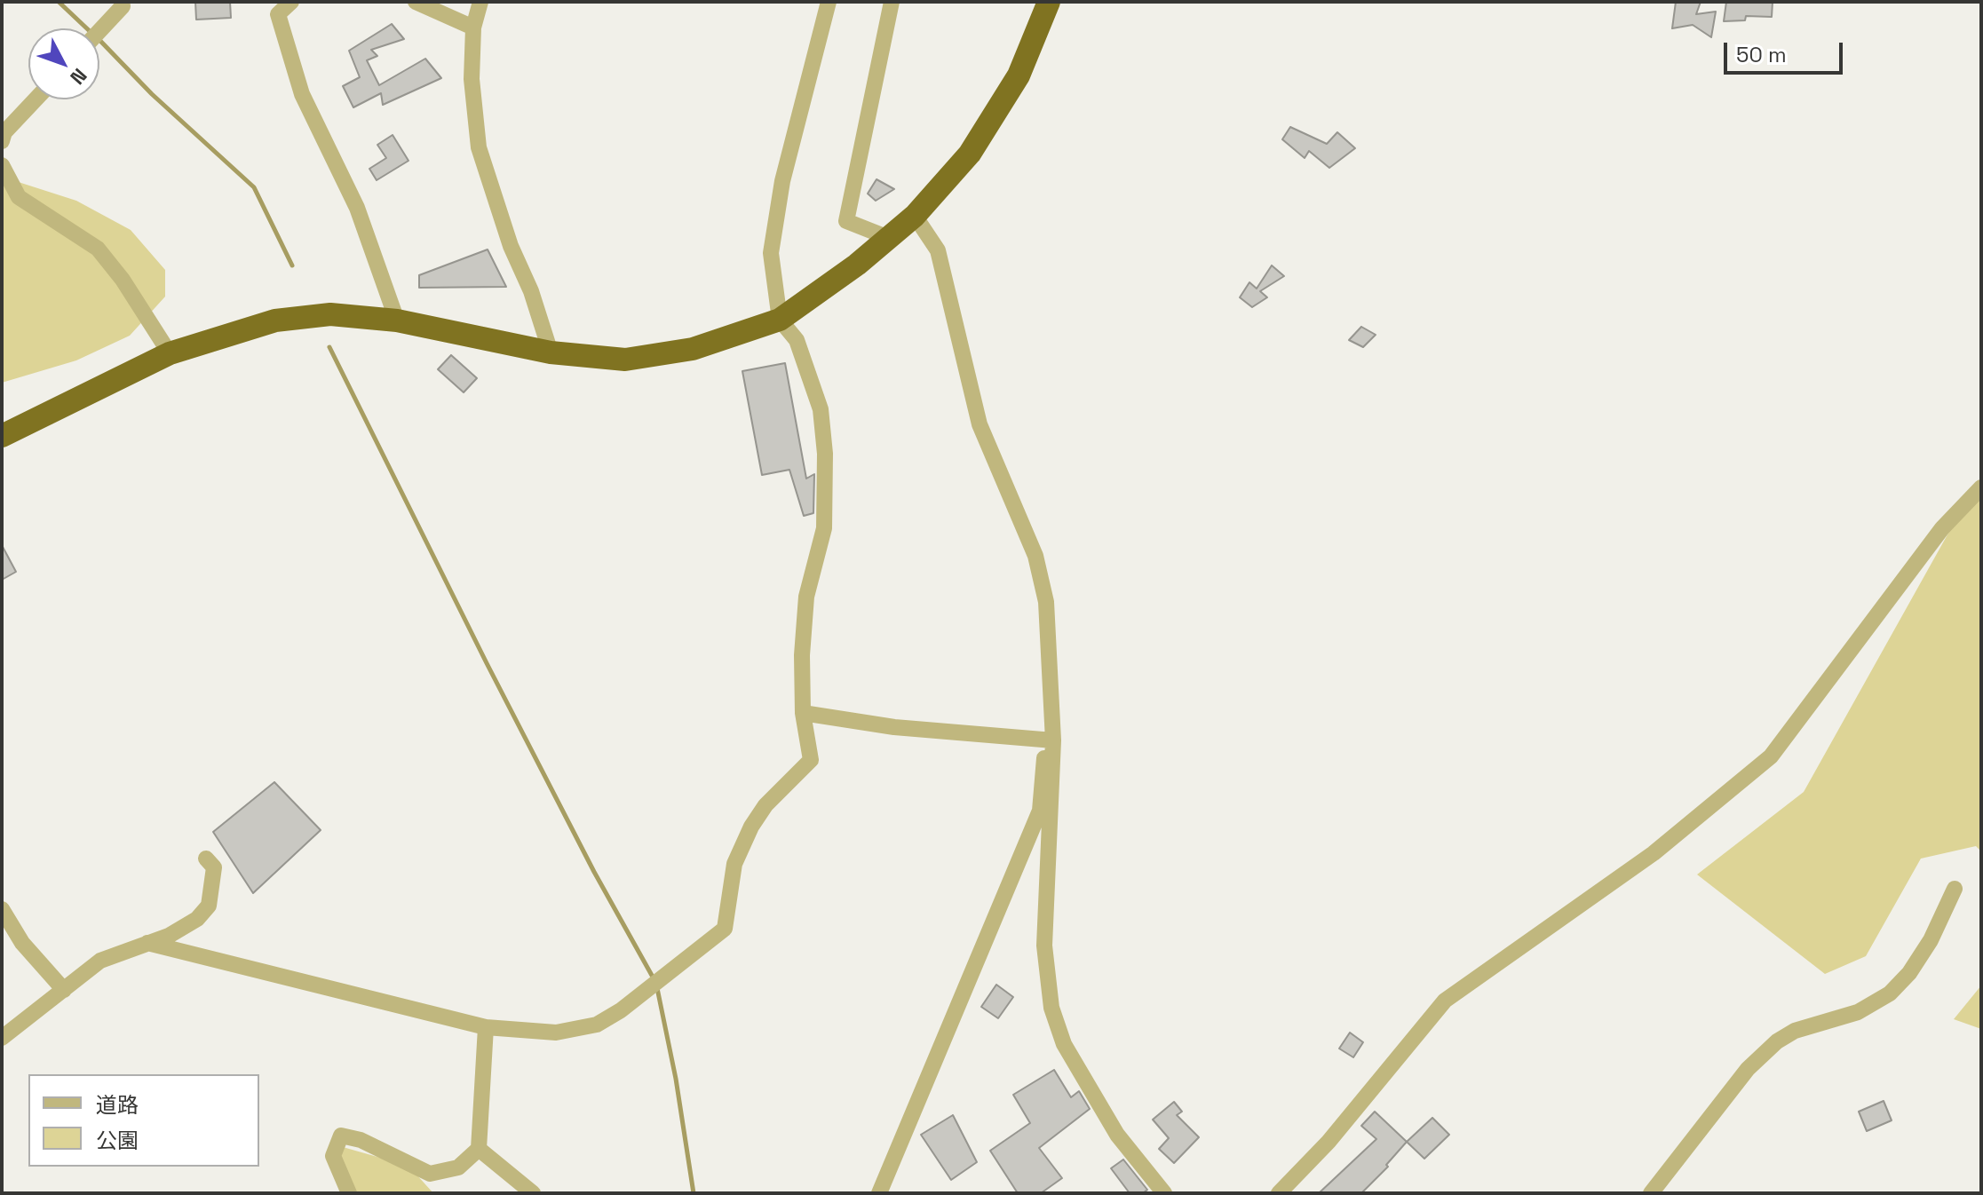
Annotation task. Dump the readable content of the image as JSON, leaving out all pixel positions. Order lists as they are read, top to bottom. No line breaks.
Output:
{"legend":["道路","公園"],"scale_bar":"50 m","north":"bottom right"}
